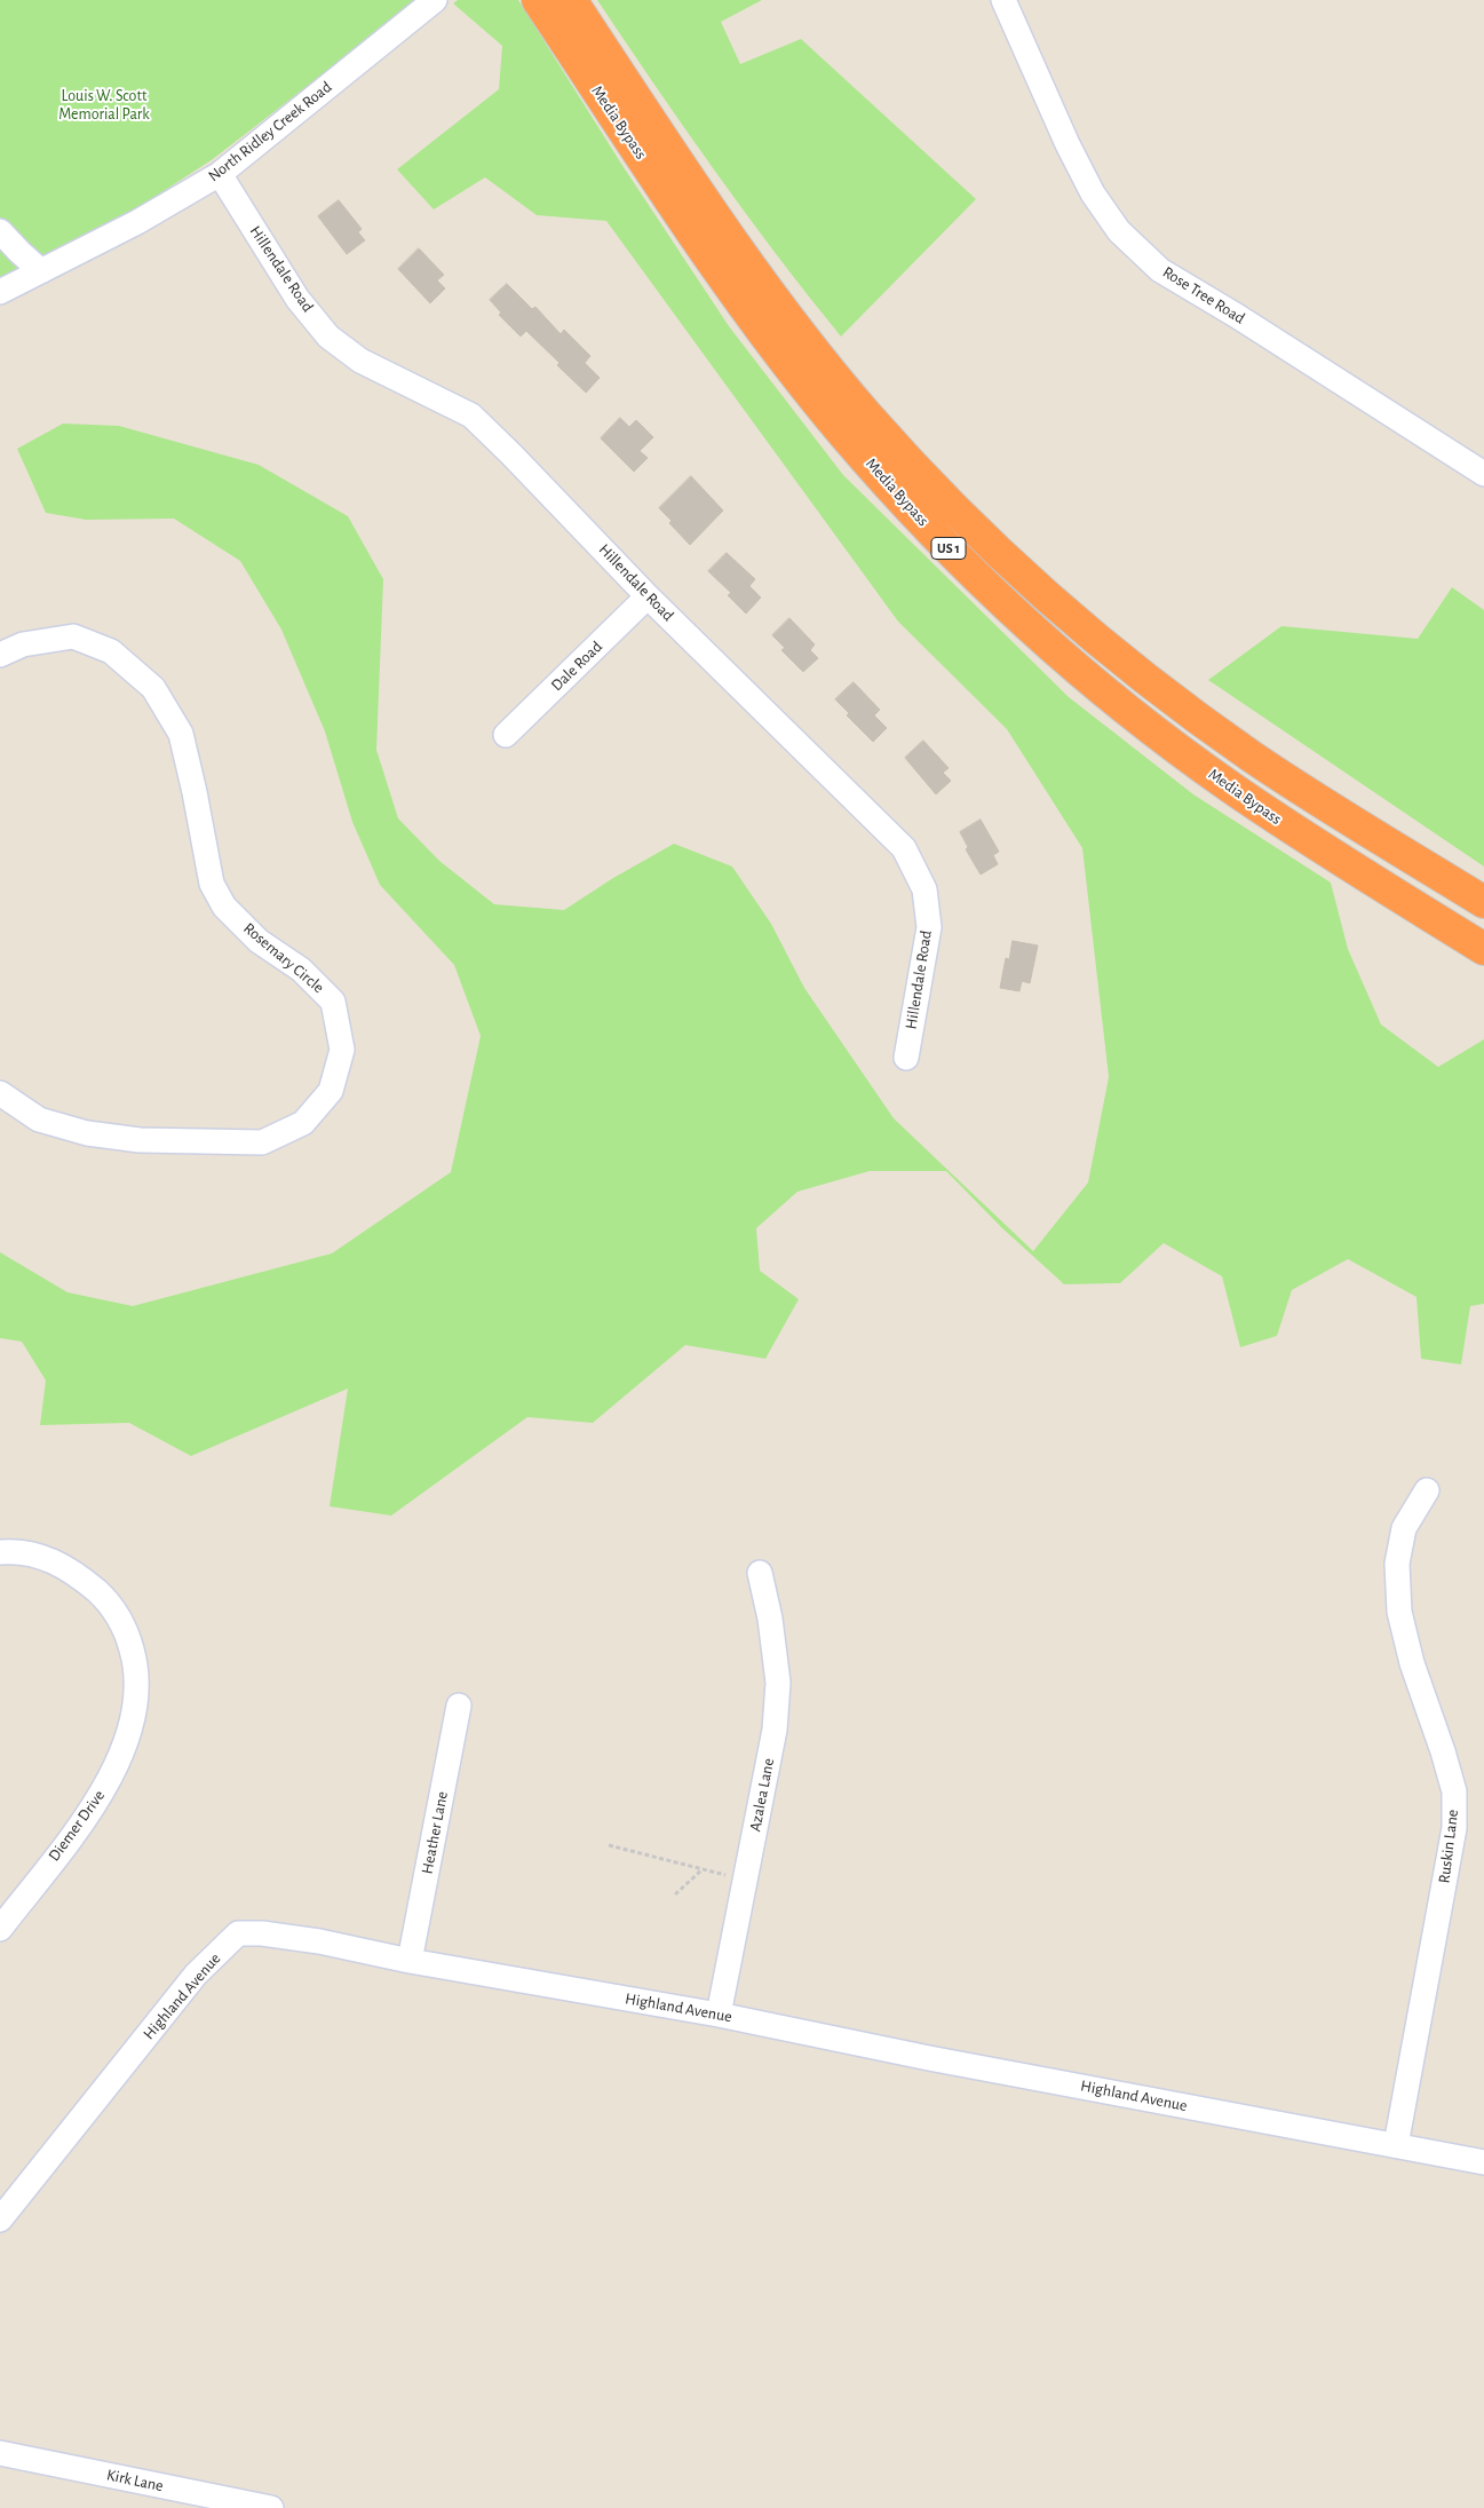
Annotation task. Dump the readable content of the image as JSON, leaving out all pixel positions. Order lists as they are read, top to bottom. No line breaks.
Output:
{"streets":{"highway":["Media Bypass","US 1"],"street":["North Ridley Creek Road","Hillendale Road","Rose Tree Road","Dale Road","Rosemary Circle","Azalea Lane","Diemer Drive","Heather Lane","Ruskin Lane","Highland Avenue","Kirk Lane"]},"crossings":[["North Ridley Creek Road","Hillendale Road"],["Hillendale Road","Dale Road"],["Azalea Lane","Highland Avenue"],["Heather Lane","Highland Avenue"],["Ruskin Lane","Highland Avenue"]],"parks":["Louis W. Scott Memorial Park"]}
